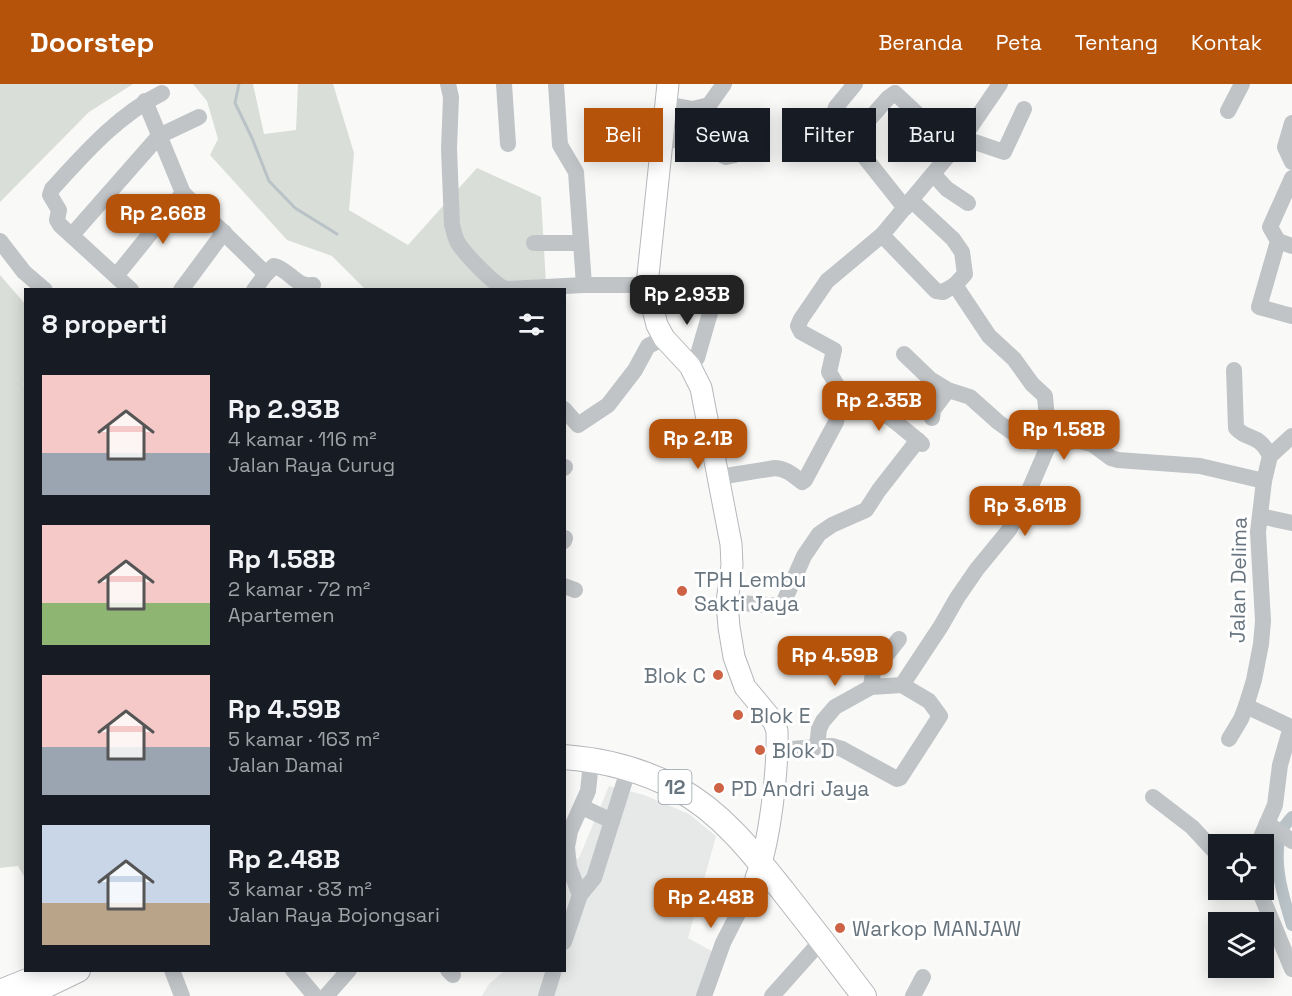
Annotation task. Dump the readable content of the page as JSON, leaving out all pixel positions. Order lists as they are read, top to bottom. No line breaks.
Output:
{"streets":{"highway":["12"],"street":["Jalan Delima"]},"places":["TPH Lembu Sakti Jaya","Blok C","Blok E","Blok D","PD Andri Jaya","Warkop MANJAW"],"page":{"header":"Doorstep","nav":["Beranda","Peta","Tentang","Kontak"],"chip":["Beli","Sewa","Filter","Baru"],"price":["Rp 2.66B","Rp 2.93B","Rp 2.35B","Rp 1.58B","Rp 2.1B","Rp 3.61B","Rp 4.59B","Rp 2.48B"],"heading":"8 properti","list":[{"name":"Rp 2.93B","note":"4 kamar · 116 m² · Jalan Raya Curug"},{"name":"Rp 1.58B","note":"2 kamar · 72 m² · Apartemen"},{"name":"Rp 4.59B","note":"5 kamar · 163 m² · Jalan Damai"},{"name":"Rp 2.48B","note":"3 kamar · 83 m² · Jalan Raya Bojongsari"}]}}
